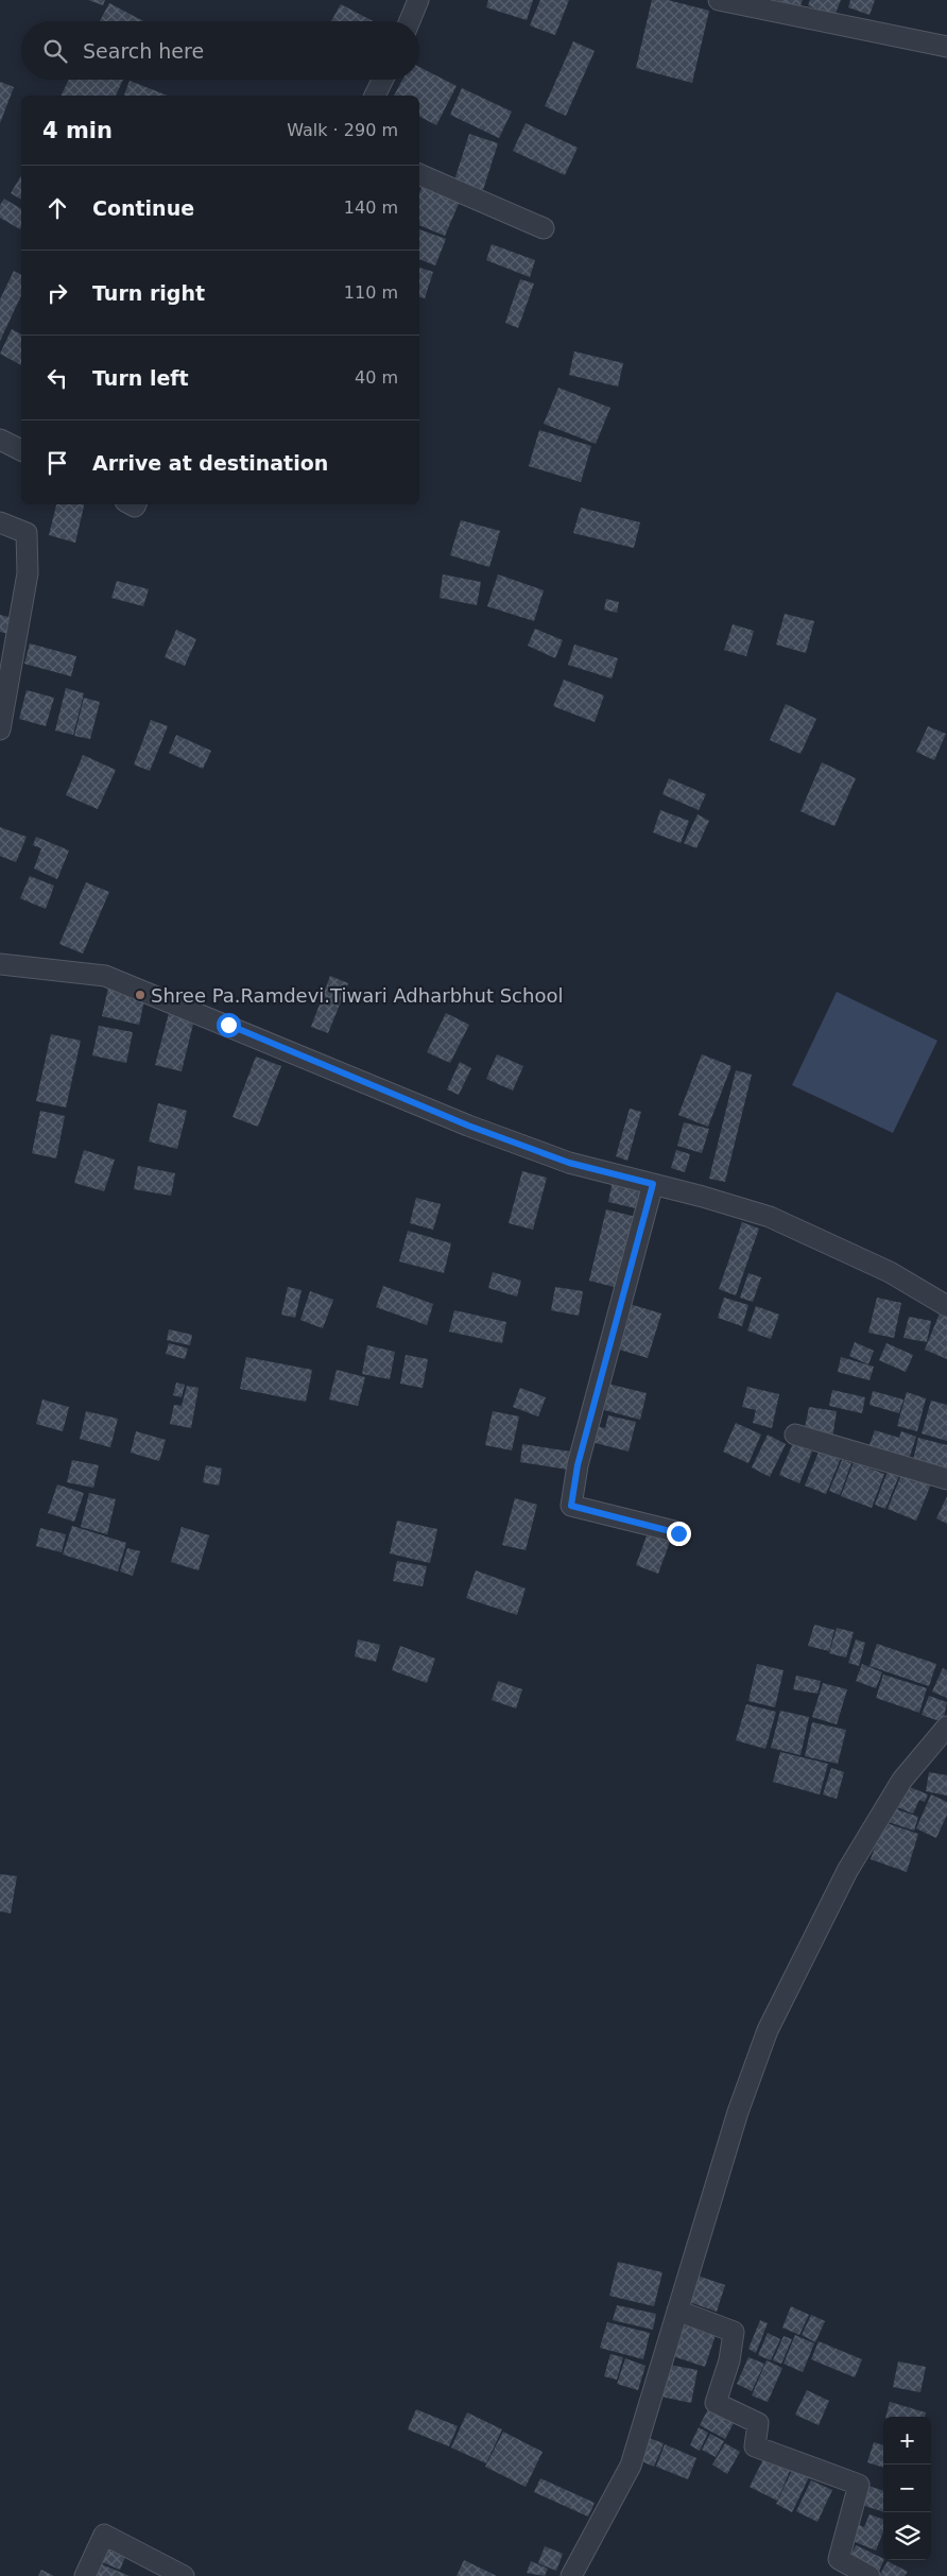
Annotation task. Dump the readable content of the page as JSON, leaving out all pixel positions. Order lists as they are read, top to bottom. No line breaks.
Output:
{"places":["Shree Pa.Ramdevi.Tiwari Adharbhut School"],"page":{"search":"Search here","heading":["4 min","Walk · 290 m"],"list":[["Continue","140 m"],["Turn right","110 m"],["Turn left","40 m"],"Arrive at destination"],"map_buttons":["+","−"]}}
